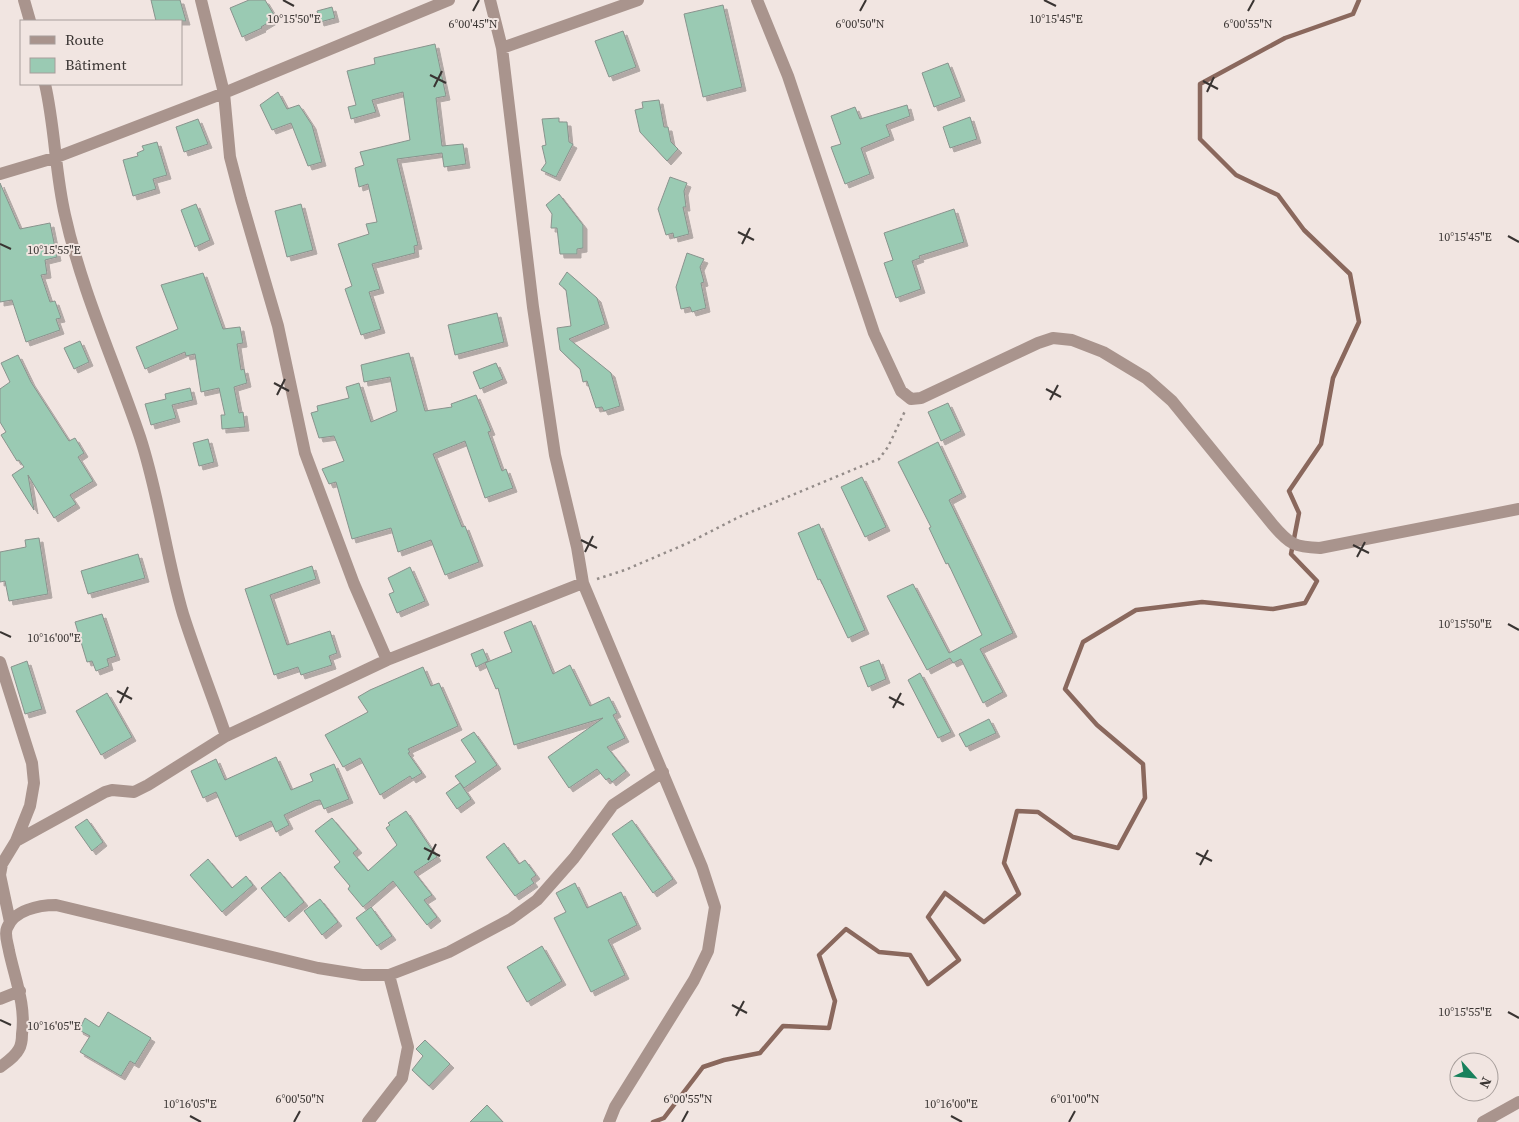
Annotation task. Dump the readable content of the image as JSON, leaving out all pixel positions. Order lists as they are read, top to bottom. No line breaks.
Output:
{"legend":["Route","Bâtiment"],"north":"bottom right","coordinates":["10°15'50\"E","10°15'45\"E","6°00'45\"N","6°00'50\"N","6°00'55\"N","10°15'55\"E","10°16'00\"E","10°16'05\"E","6°01'00\"N"]}
